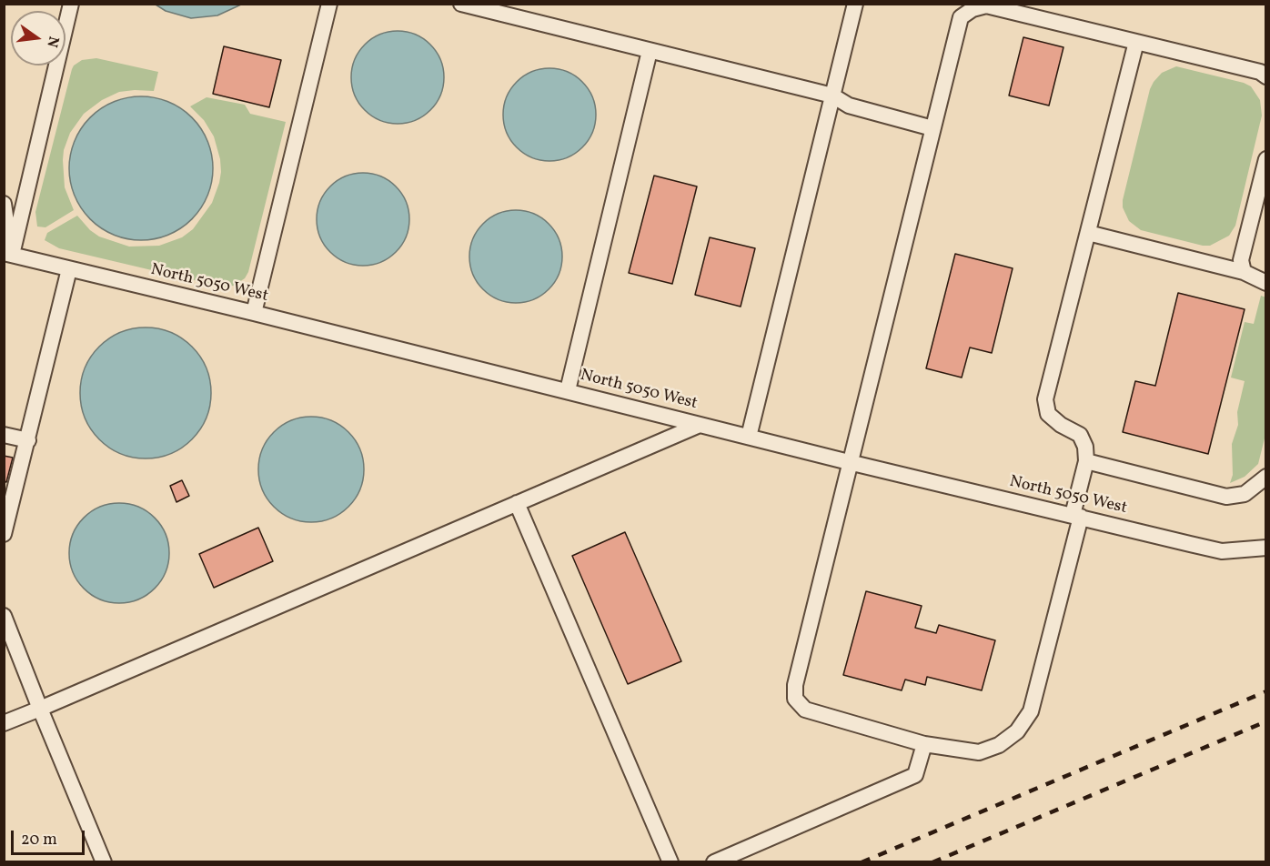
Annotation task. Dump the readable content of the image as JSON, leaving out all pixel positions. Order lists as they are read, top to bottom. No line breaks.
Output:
{"streets":{"lane":["North 5050 West"]},"scale_bar":"20 m","north":"right"}
